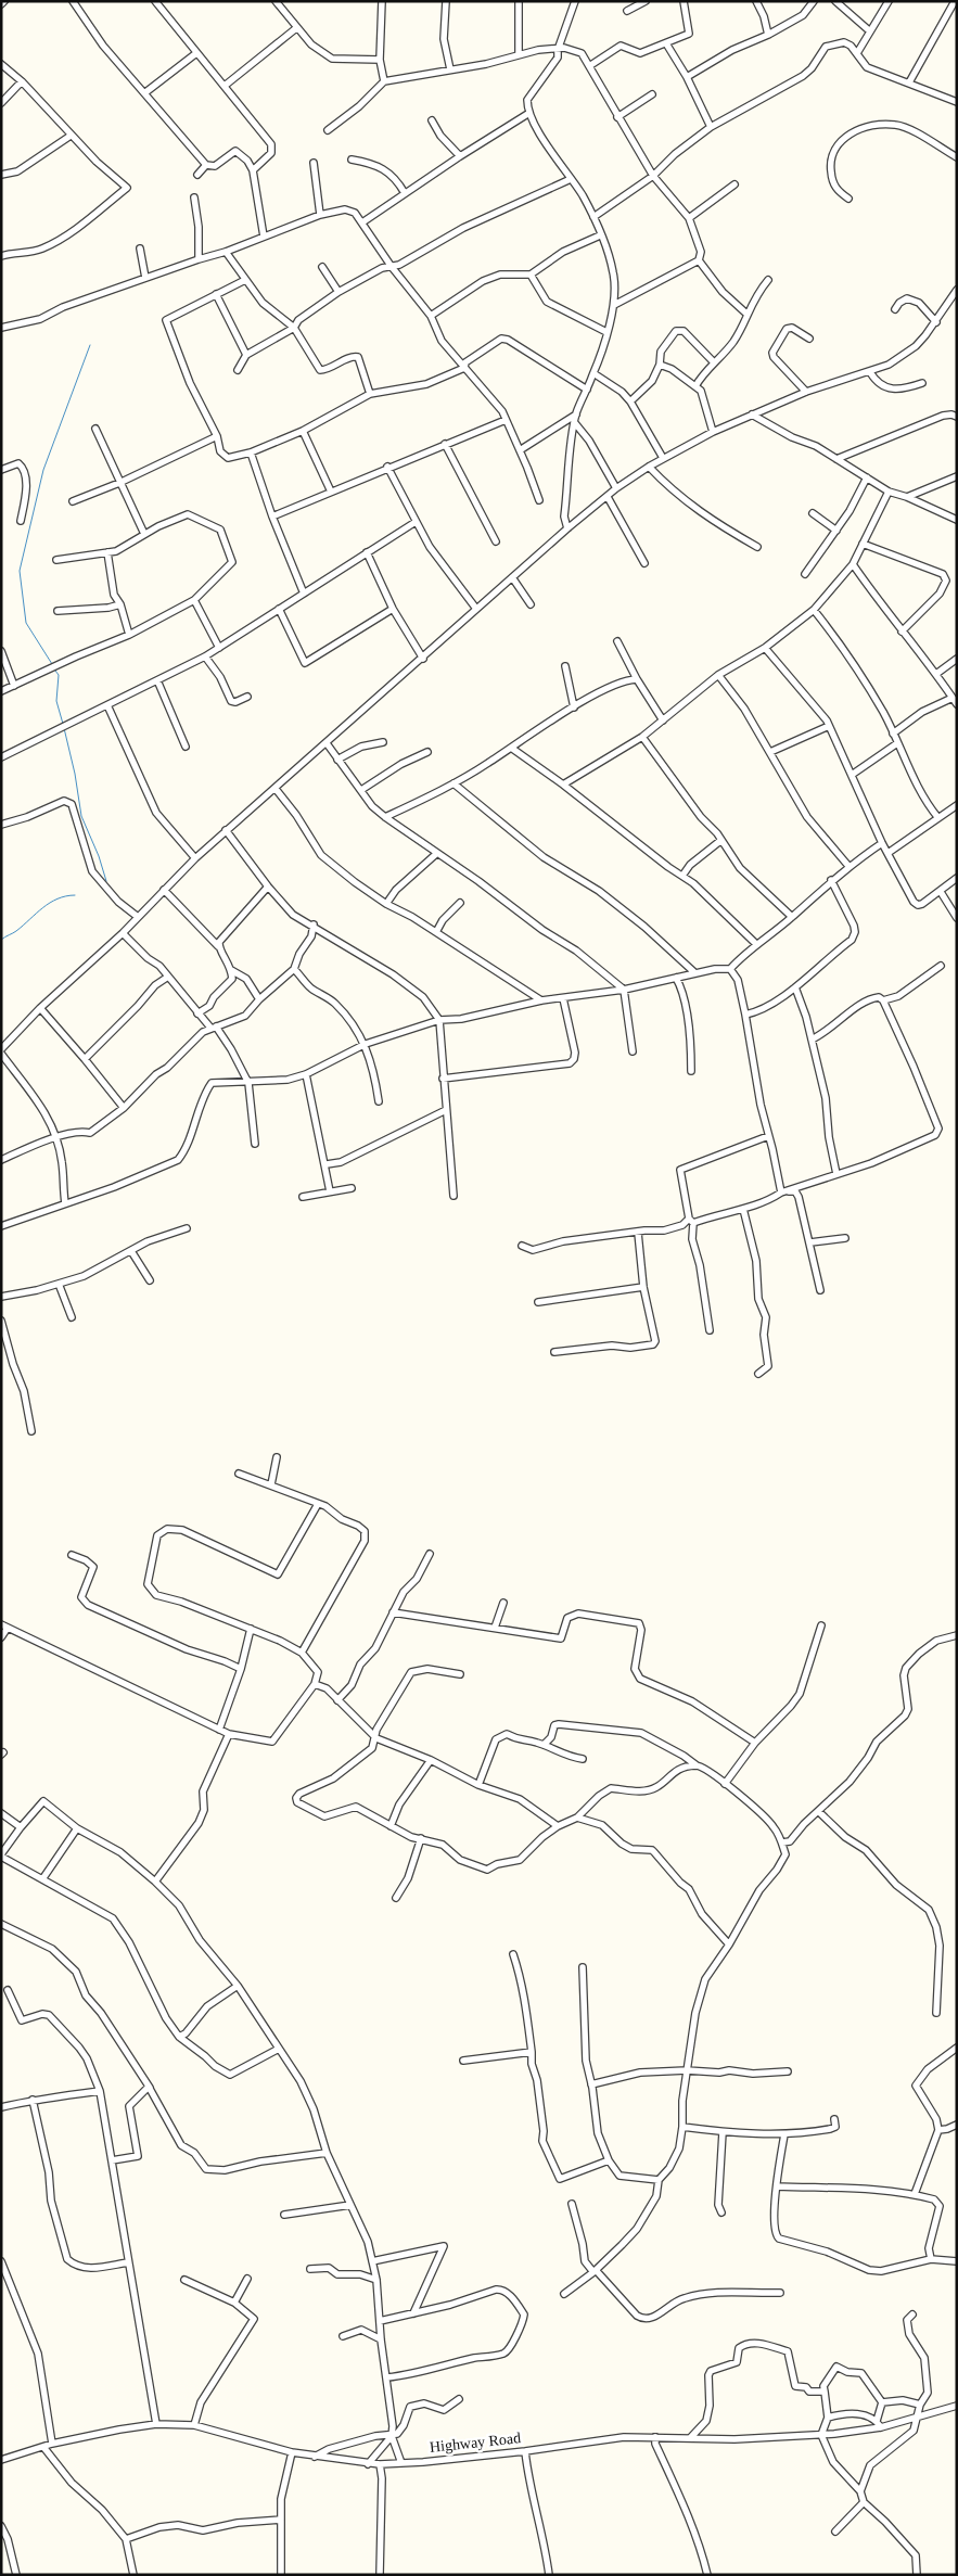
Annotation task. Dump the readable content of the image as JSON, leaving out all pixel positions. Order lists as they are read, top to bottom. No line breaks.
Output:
{"streets":{"street":["Highway Road"]}}
